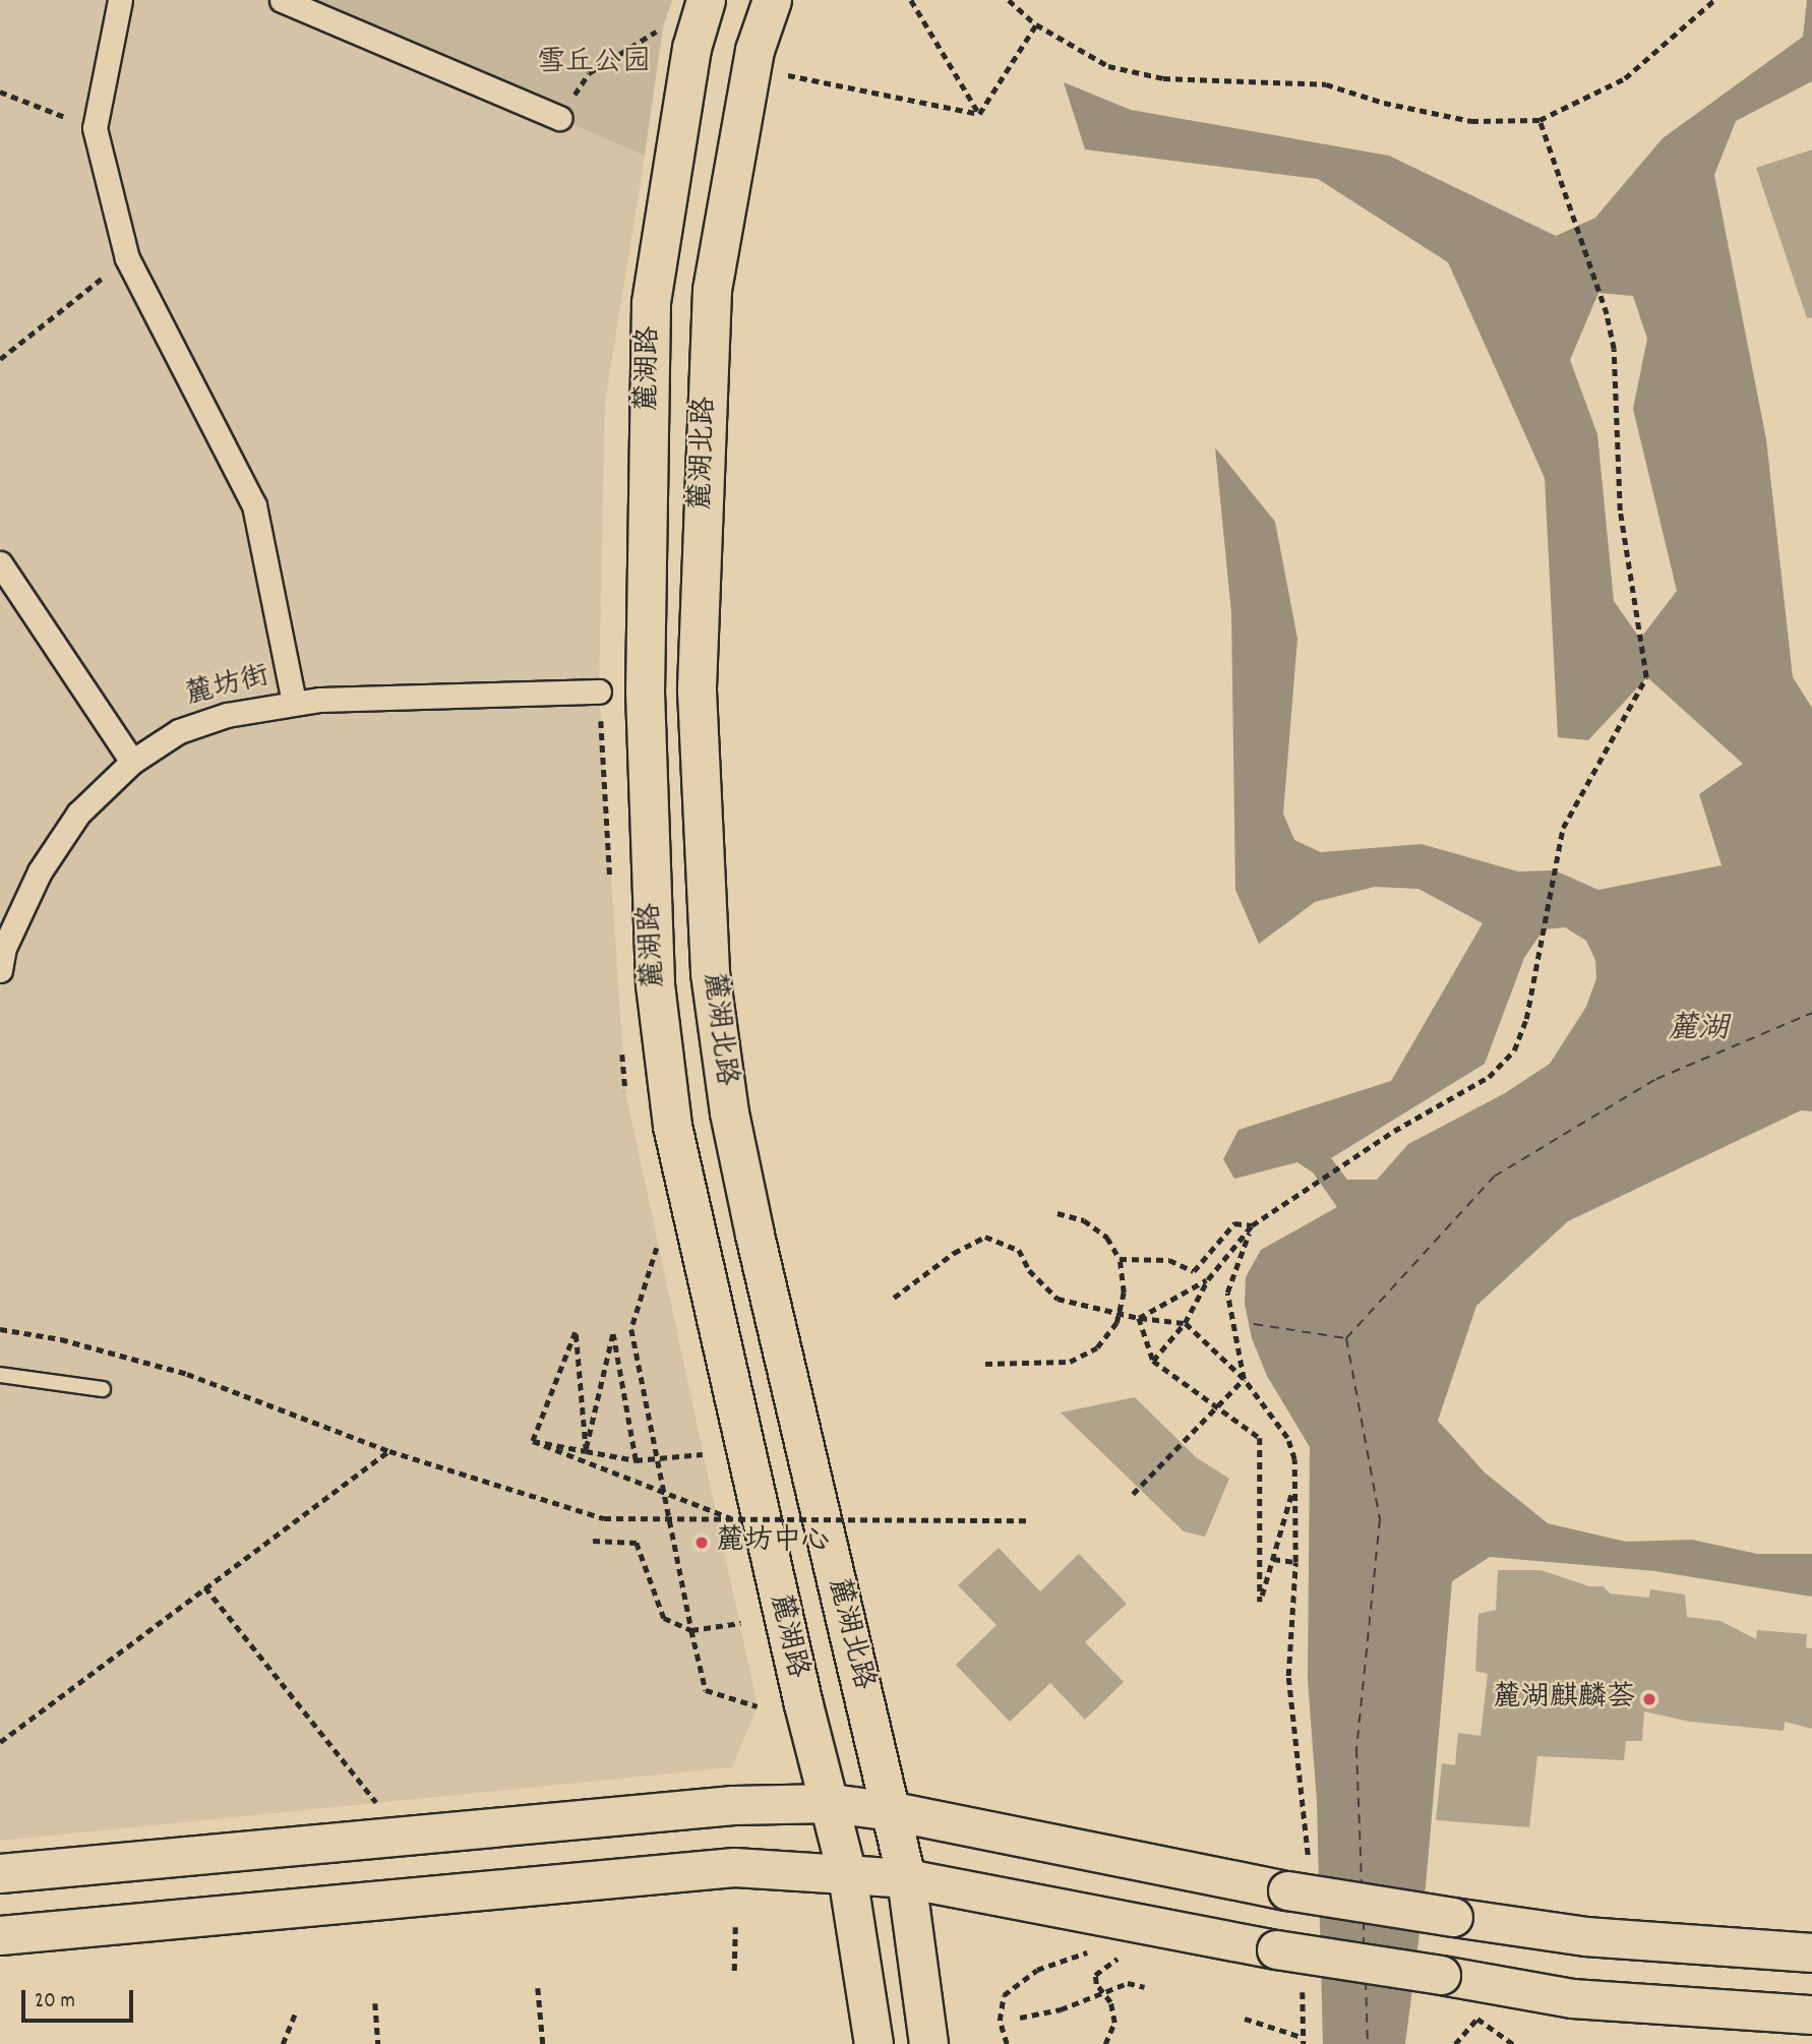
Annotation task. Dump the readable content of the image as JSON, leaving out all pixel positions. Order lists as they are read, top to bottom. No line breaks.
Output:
{"streets":{"street":["麓湖路","麓湖北路","麓坊街"]},"water":["麓湖"],"parks":["雪丘公园"],"places":["麓坊中心","麓湖麒麟荟"],"scale_bar":"20 m"}
